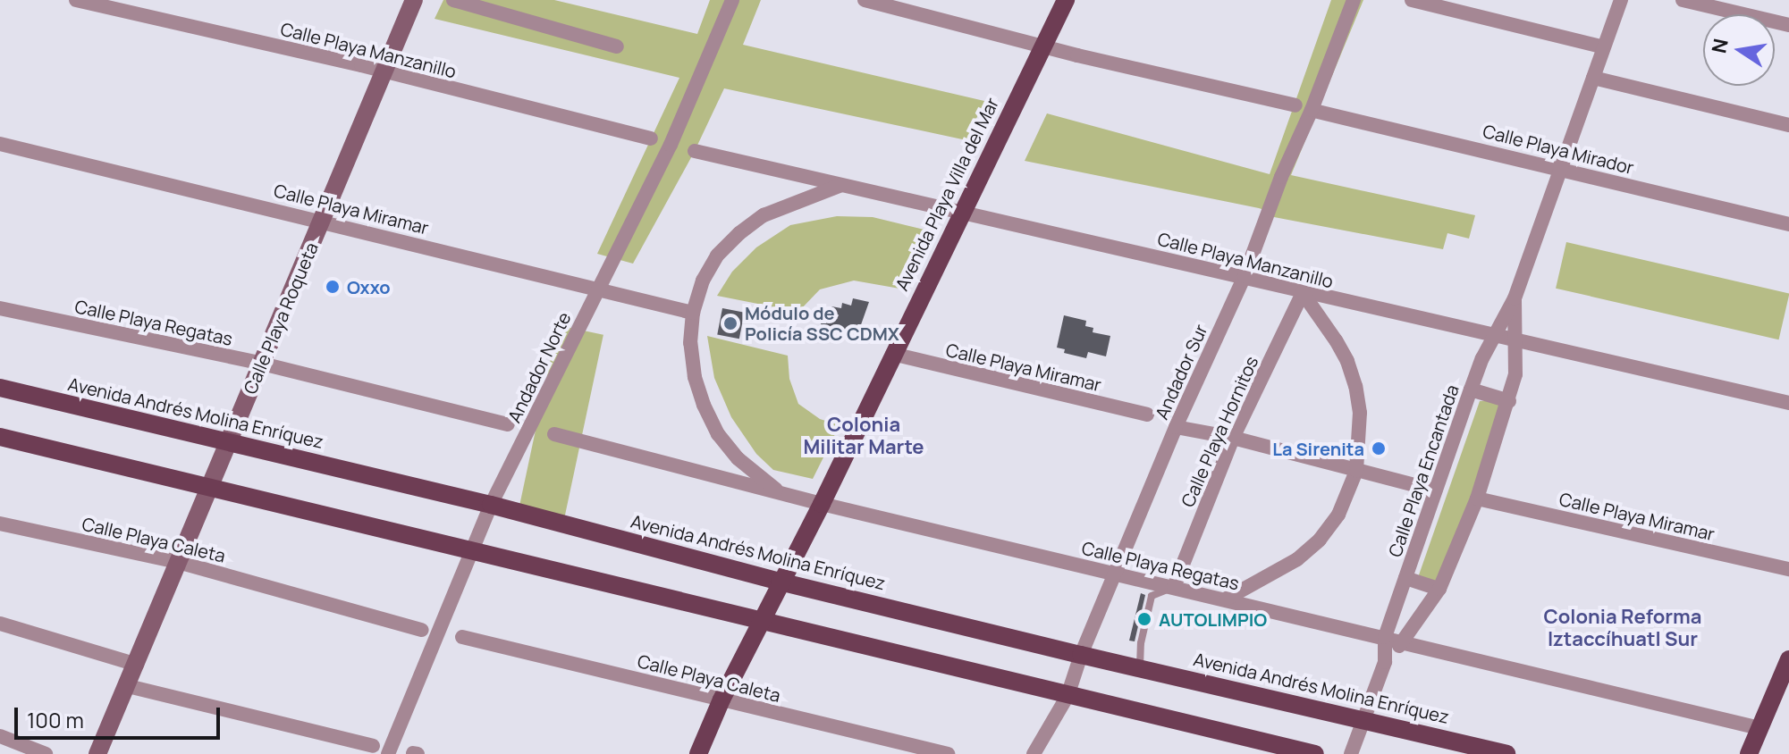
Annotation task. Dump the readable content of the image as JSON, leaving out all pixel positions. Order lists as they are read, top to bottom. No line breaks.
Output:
{"streets":{"main road":["Avenida Playa Villa del Mar","Avenida Andrés Molina Enríquez"],"street":["Calle Playa Manzanillo","Calle Playa Mirador","Calle Playa Miramar","Calle Playa Roqueta","Calle Playa Regatas","Andador Norte","Andador Sur","Calle Playa Hornitos","Calle Playa Encantada","Calle Playa Caleta"]},"crossings":[["Calle Playa Manzanillo","Avenida Playa Villa del Mar"],["Calle Playa Manzanillo","Calle Playa Roqueta"],["Calle Playa Manzanillo","Andador Sur"],["Calle Playa Manzanillo","Calle Playa Hornitos"],["Calle Playa Manzanillo","Calle Playa Encantada"],["Calle Playa Mirador","Calle Playa Encantada"],["Avenida Playa Villa del Mar","Calle Playa Miramar"],["Avenida Playa Villa del Mar","Calle Playa Regatas"],["Avenida Playa Villa del Mar","Avenida Andrés Molina Enríquez"],["Avenida Playa Villa del Mar","Calle Playa Caleta"],["Calle Playa Miramar","Calle Playa Roqueta"],["Calle Playa Miramar","Andador Norte"],["Calle Playa Miramar","Calle Playa Encantada"],["Calle Playa Roqueta","Calle Playa Regatas"],["Calle Playa Roqueta","Avenida Andrés Molina Enríquez"],["Calle Playa Roqueta","Calle Playa Caleta"],["Calle Playa Regatas","Andador Sur"],["Calle Playa Regatas","Calle Playa Hornitos"],["Calle Playa Regatas","Calle Playa Encantada"],["Andador Norte","Avenida Andrés Molina Enríquez"],["Andador Sur","Avenida Andrés Molina Enríquez"],["Avenida Andrés Molina Enríquez","Calle Playa Encantada"]],"districts":["Colonia Militar Marte","Colonia Reforma Iztaccíhuatl Sur"],"places":["Oxxo","Módulo de Policía SSC CDMX","La Sirenita","AUTOLIMPIO"],"scale_bar":"100 m","north":"left"}
